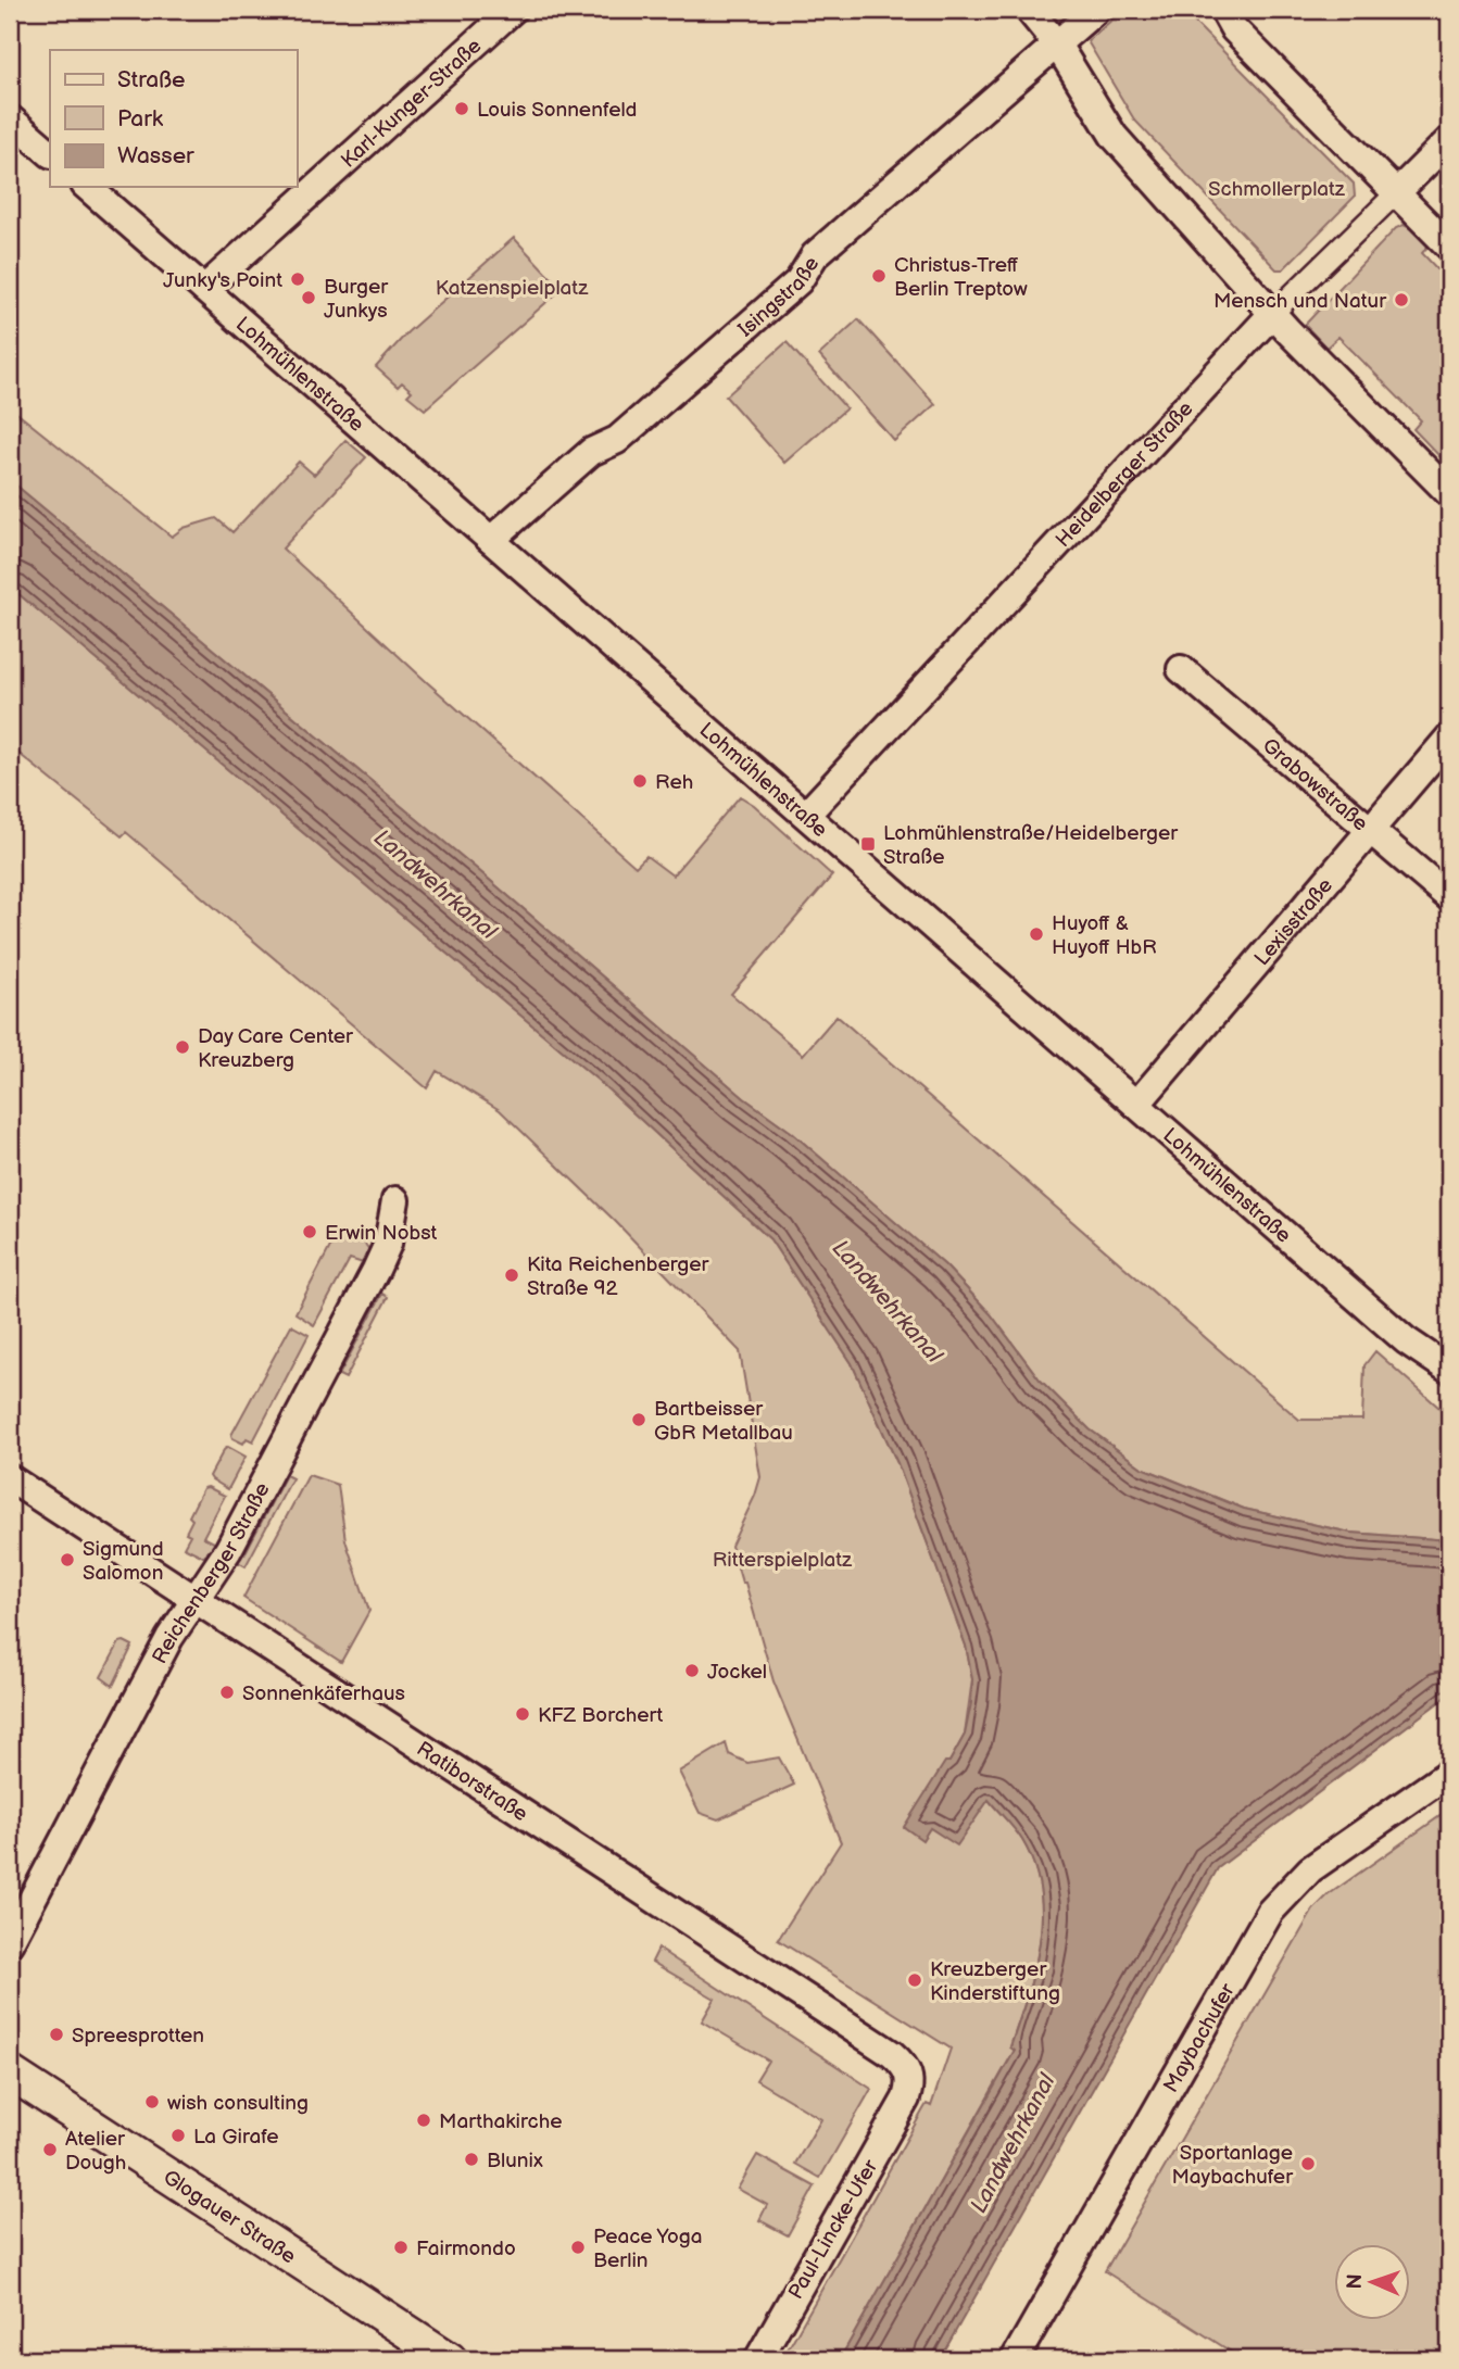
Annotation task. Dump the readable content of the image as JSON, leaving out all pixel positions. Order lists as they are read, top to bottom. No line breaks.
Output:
{"streets":{"street":["Karl-Kunger-Straße","Isingstraße","Lohmühlenstraße","Heidelberger Straße","Grabowstraße","Lexisstraße","Reichenberger Straße","Ratiborstraße","Maybachufer","Glogauer Straße","Paul-Lincke-Ufer"]},"crossings":[["Karl-Kunger-Straße","Lohmühlenstraße"],["Isingstraße","Lohmühlenstraße"],["Lohmühlenstraße","Heidelberger Straße"],["Lohmühlenstraße","Lexisstraße"],["Grabowstraße","Lexisstraße"],["Reichenberger Straße","Ratiborstraße"],["Ratiborstraße","Paul-Lincke-Ufer"]],"water":["Landwehrkanal"],"parks":["Schmollerplatz","Katzenspielplatz","Ritterspielplatz"],"places":{"other":["Louis Sonnenfeld","Christus-Treff Berlin Treptow","Junky's Point","Burger Junkys","Mensch und Natur","Reh","Huyoff & Huyoff HbR","Day Care Center Kreuzberg","Erwin Nobst","Kita Reichenberger Straße 92","Bartbeisser GbR Metallbau","Sigmund Salomon","Jockel","Sonnenkäferhaus","KFZ Borchert","Kreuzberger Kinderstiftung","Spreesprotten","wish consulting","Marthakirche","La Girafe","Atelier Dough","Blunix","Sportanlage Maybachufer","Fairmondo","Peace Yoga Berlin"],"transit":["Lohmühlenstraße/Heidelberger Straße"]},"legend":["Straße","Park","Wasser"],"north":"left"}
